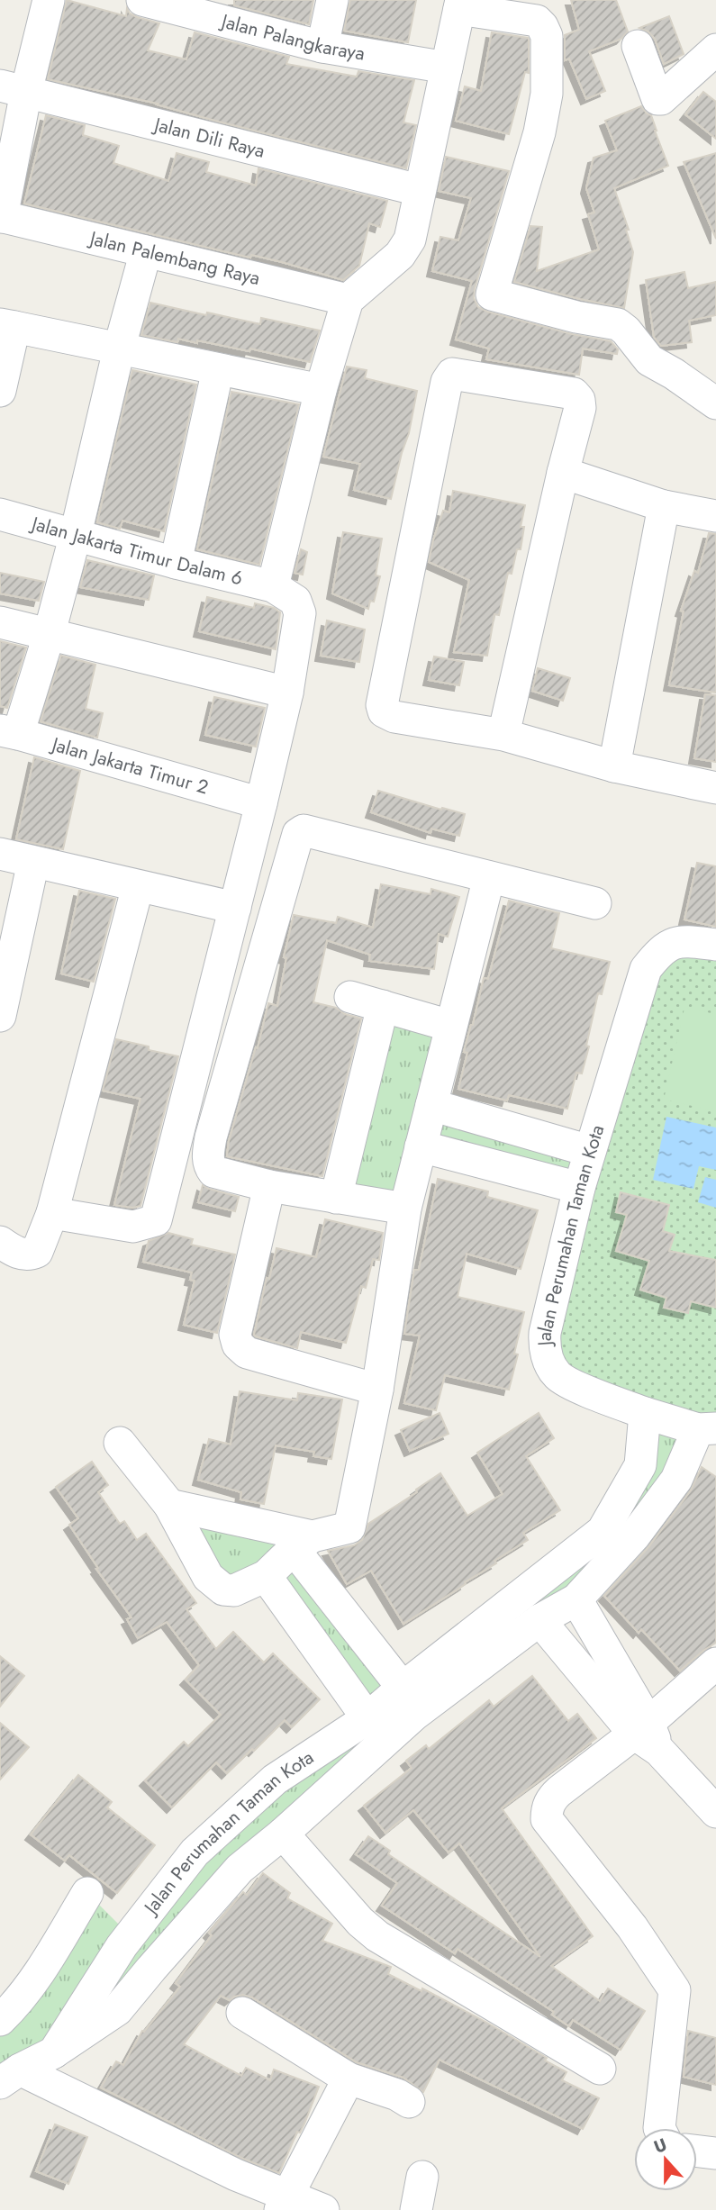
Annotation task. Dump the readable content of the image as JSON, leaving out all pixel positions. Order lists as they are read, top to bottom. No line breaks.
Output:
{"streets":{"street":["Jalan Palangkaraya","Jalan Dili Raya","Jalan Palembang Raya","Jalan Jakarta Timur Dalam 6","Jalan Jakarta Timur 2","Jalan Perumahan Taman Kota"]},"north":"top"}
